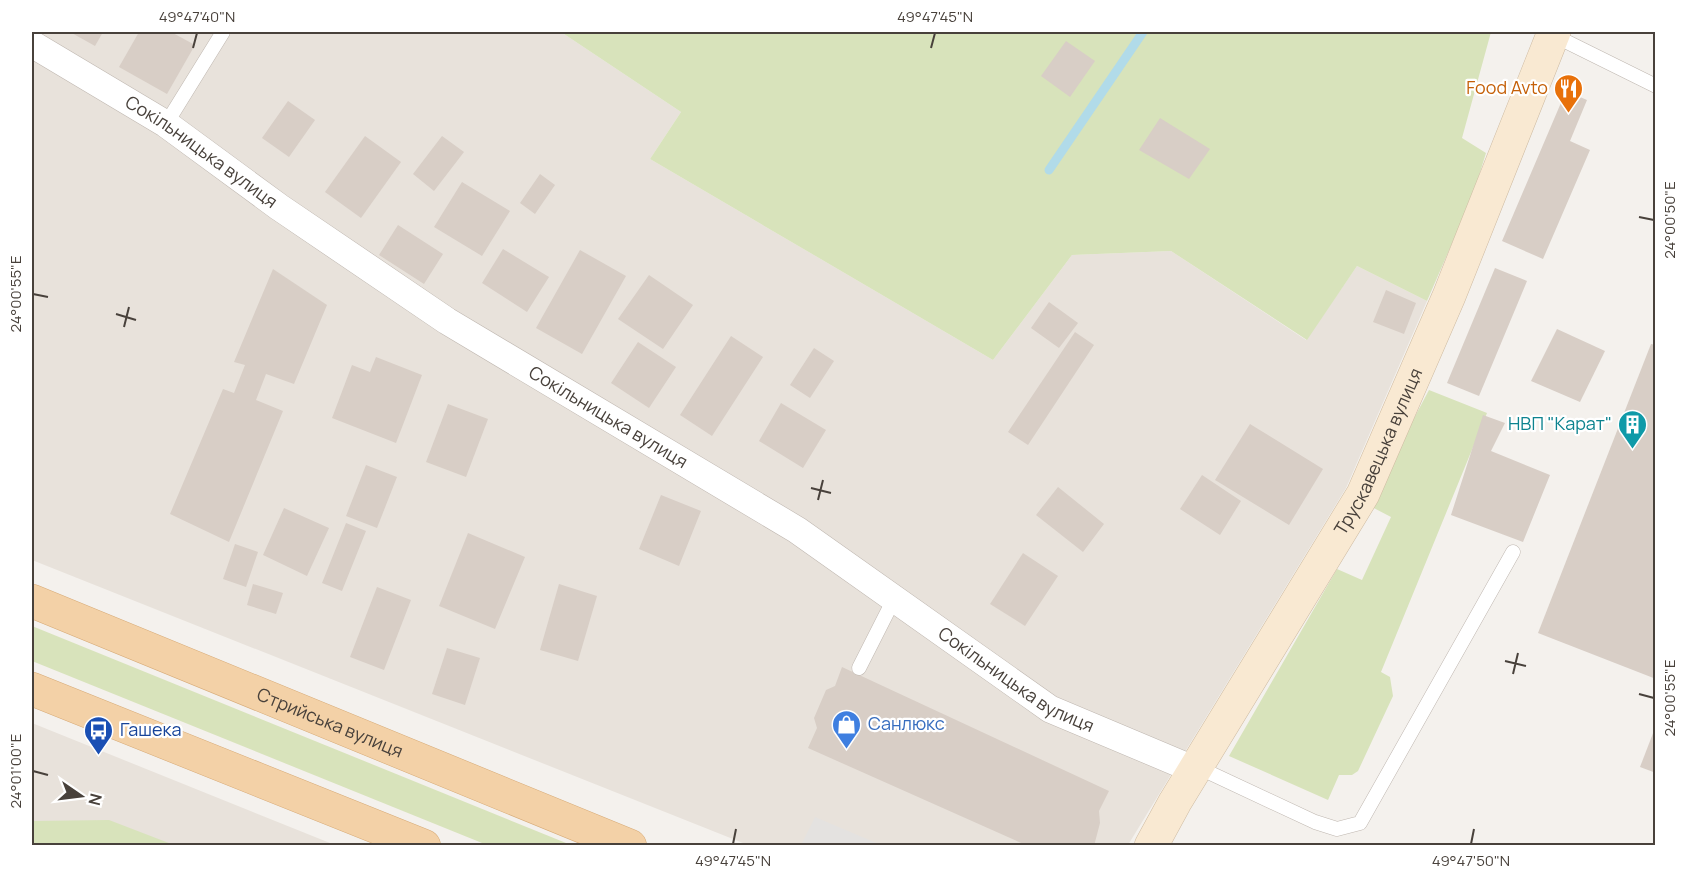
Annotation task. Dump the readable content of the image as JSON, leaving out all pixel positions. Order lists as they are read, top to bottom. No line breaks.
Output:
{"streets":{"main road":["Стрийська вулиця"],"street":["Сокільницька вулиця","Трускавецька вулиця"]},"crossings":[["Сокільницька вулиця","Трускавецька вулиця"]],"places":{"restaurant":["Food Avto"],"building":["НВП \"Карат\""],"shop":["Санлюкс"],"bus stop":["Гашека"]},"north":"right","coordinates":["49°47'40\"N","49°47'45\"N","24°00'50\"E","24°00'55\"E","24°01'00\"E","49°47'50\"N"]}
